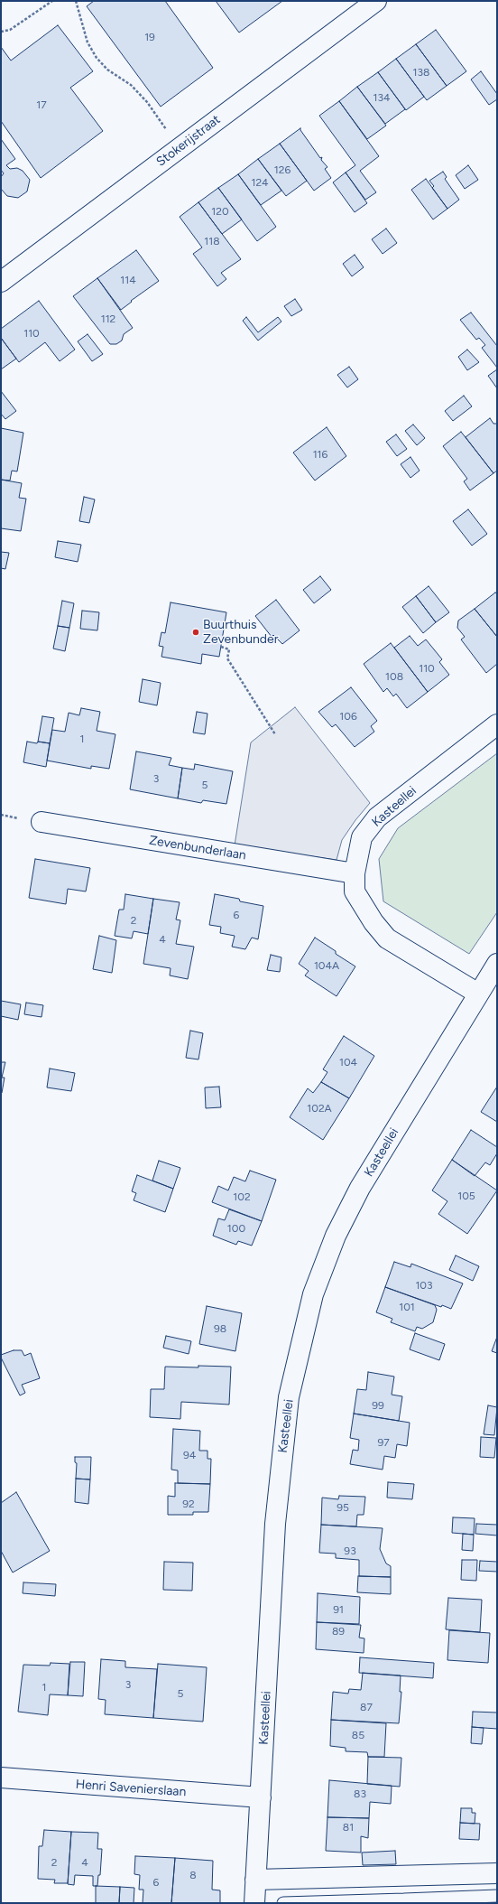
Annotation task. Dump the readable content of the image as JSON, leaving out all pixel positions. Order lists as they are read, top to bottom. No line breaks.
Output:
{"streets":{"street":["Stokerijstraat","Kasteellei","Zevenbunderlaan","Henri Savenierslaan"]},"crossings":[["Kasteellei","Zevenbunderlaan"],["Kasteellei","Henri Savenierslaan"]],"places":["Buurthuis Zevenbunder"],"house_numbers":["19","138","134","17","126","124","120","118","114","112","110","116","110","108","106","1","3","5","6","2","4","104A","104","102A","105","102","100","103","101","98","99","97","94","92","95","93","91","89","3","1","5","87","85","83","81","2","4","8","6"]}
